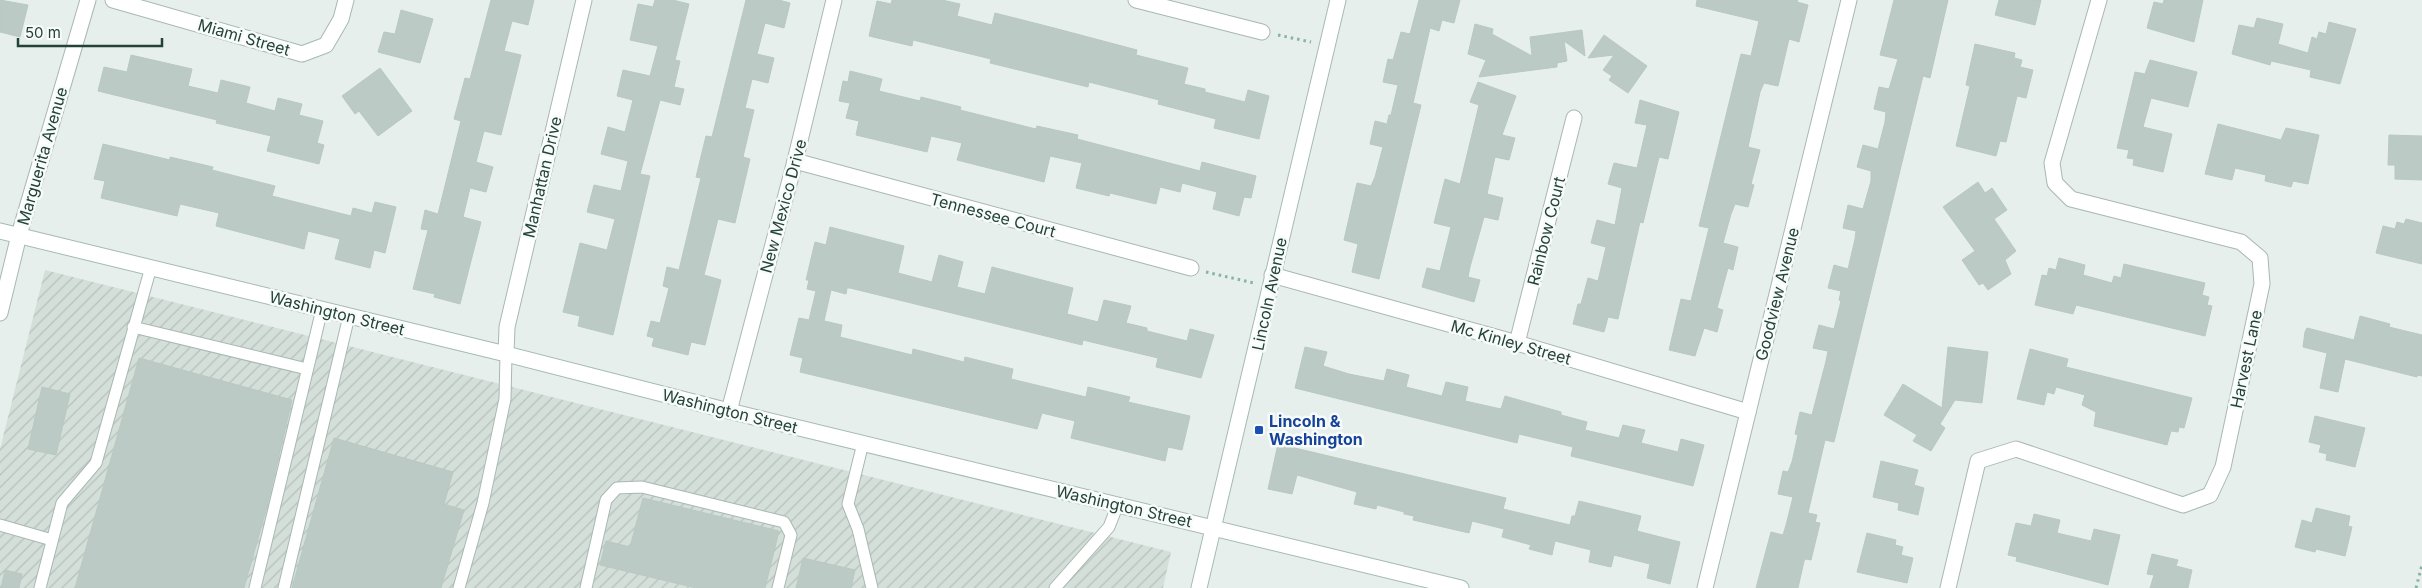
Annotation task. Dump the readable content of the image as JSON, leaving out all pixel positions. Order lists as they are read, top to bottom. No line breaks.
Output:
{"streets":{"street":["Miami Street","Marguerita Avenue","Manhattan Drive","New Mexico Drive","Tennessee Court","Rainbow Court","Lincoln Avenue","Goodview Avenue","Washington Street","Mc Kinley Street","Harvest Lane"]},"crossings":[["Marguerita Avenue","Washington Street"],["Manhattan Drive","Washington Street"],["New Mexico Drive","Tennessee Court"],["New Mexico Drive","Washington Street"],["Rainbow Court","Mc Kinley Street"],["Lincoln Avenue","Washington Street"],["Lincoln Avenue","Mc Kinley Street"],["Goodview Avenue","Mc Kinley Street"]],"places":{"transit":["Lincoln & Washington"]},"scale_bar":"50 m"}
